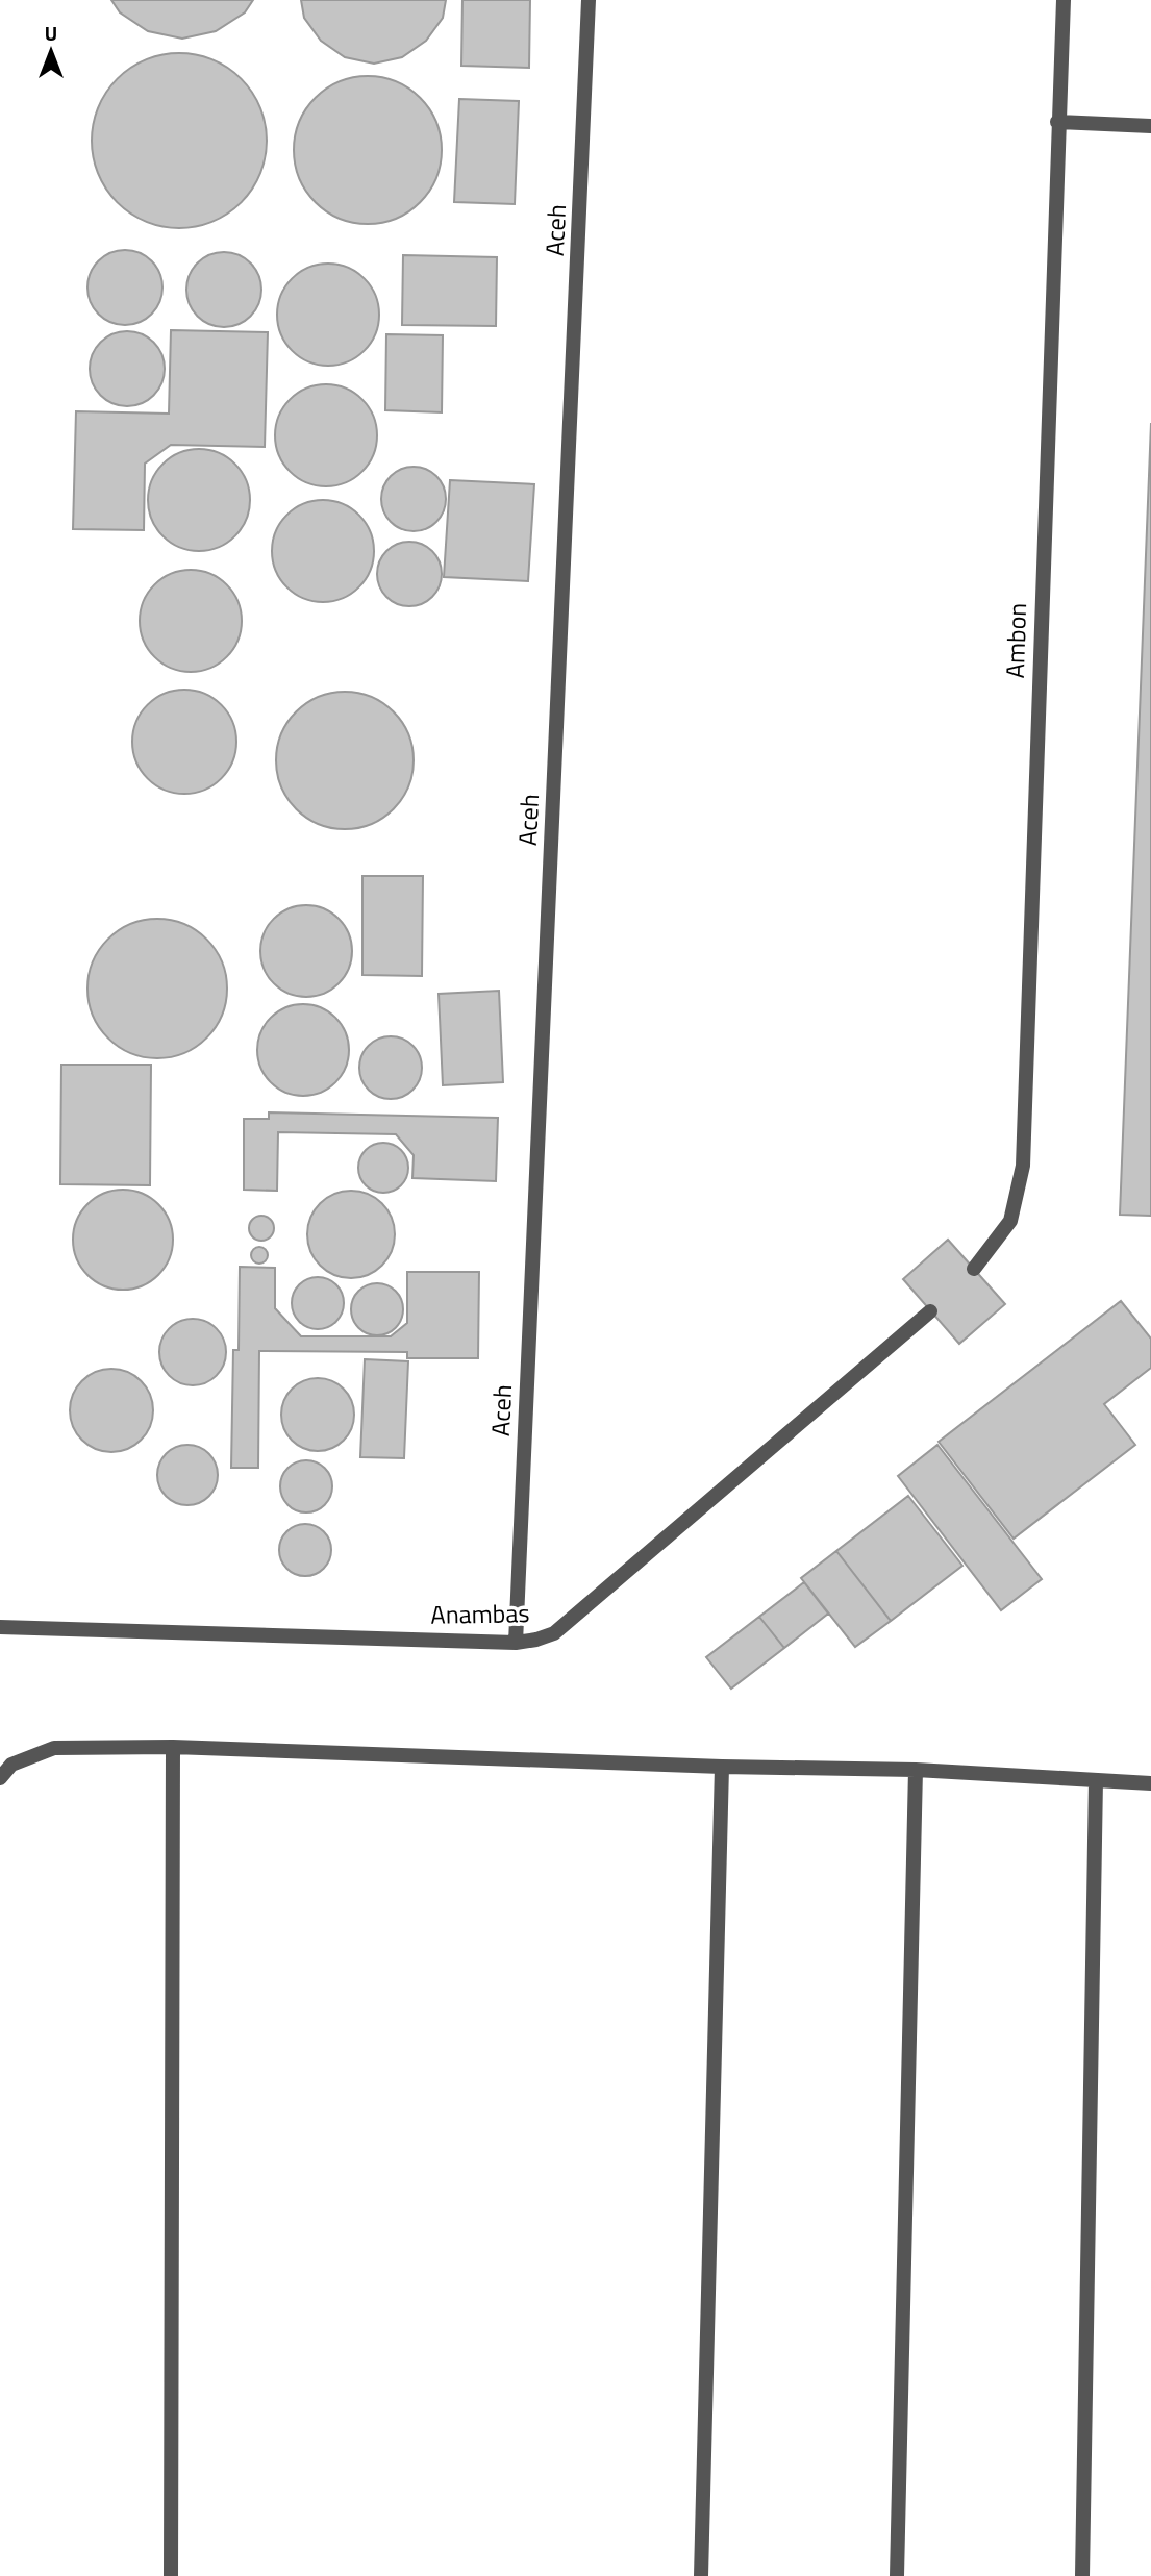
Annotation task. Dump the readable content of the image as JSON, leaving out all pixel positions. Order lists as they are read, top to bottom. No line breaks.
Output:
{"streets":{"lane":["Aceh","Ambon","Anambas"]},"crossings":[["Aceh","Anambas"]],"north":"top"}
